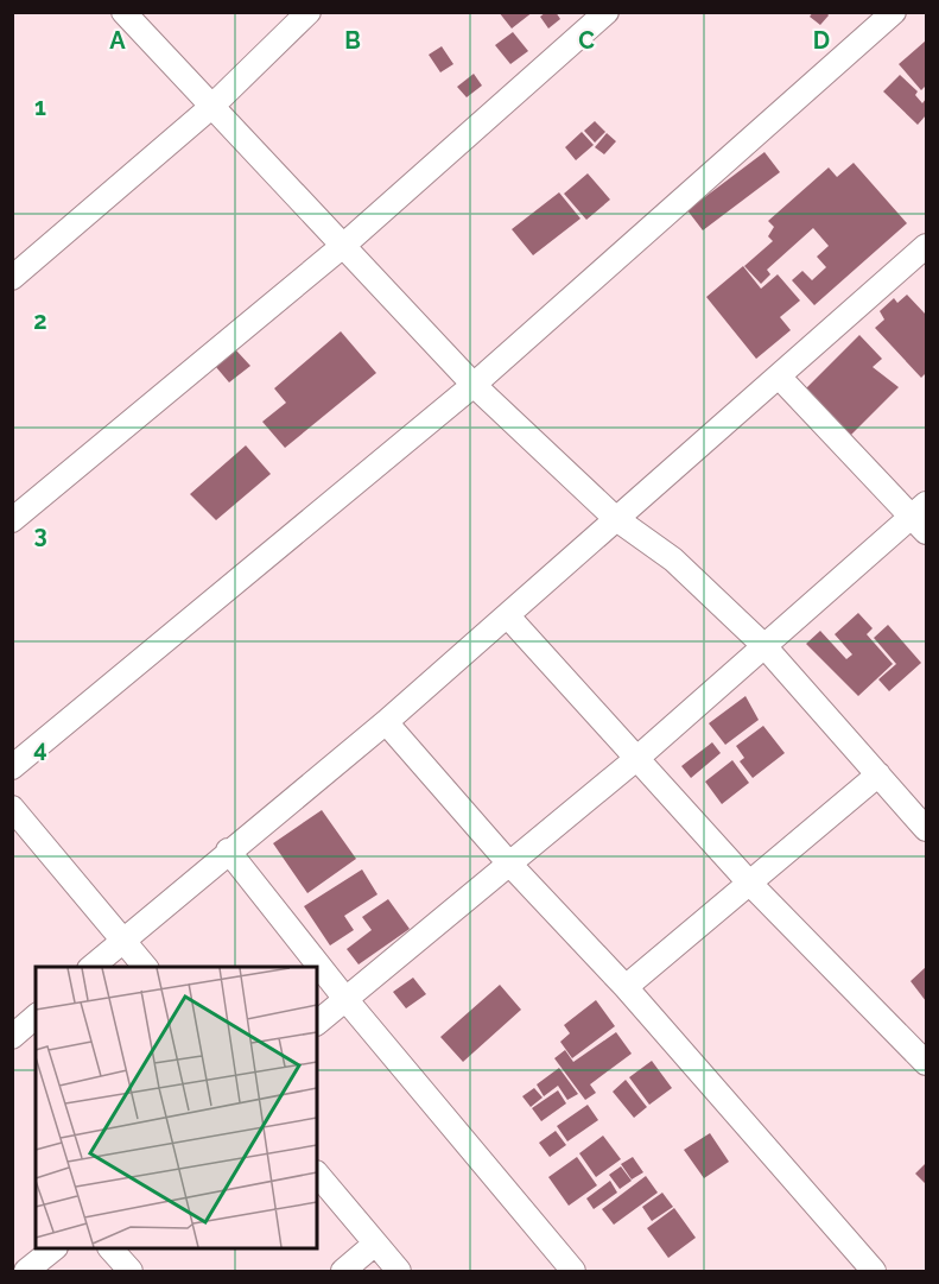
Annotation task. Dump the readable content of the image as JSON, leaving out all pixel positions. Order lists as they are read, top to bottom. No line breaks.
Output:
{"grid":{"columns":["A","B","C","D"],"rows":["1","2","3","4"]}}
